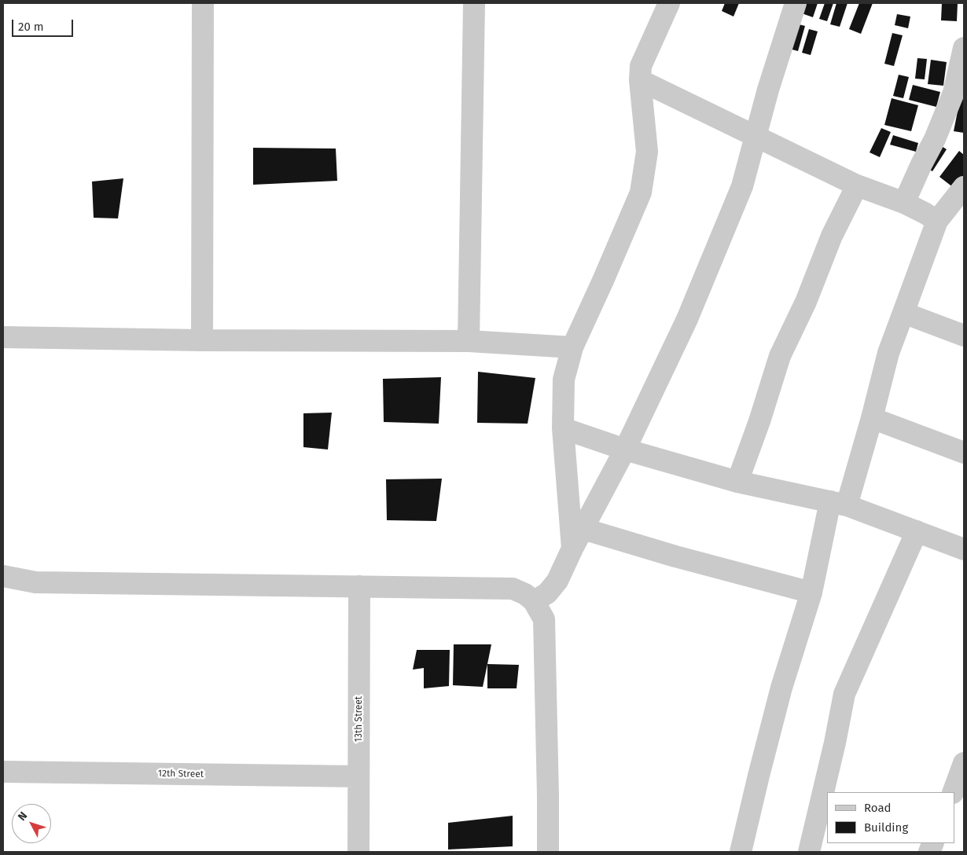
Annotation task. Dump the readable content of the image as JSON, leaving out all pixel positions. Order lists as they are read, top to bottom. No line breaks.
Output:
{"streets":{"street":["13th Street","12th Street"]},"crossings":[["13th Street","12th Street"]],"legend":["Road","Building"],"scale_bar":"20 m","north":"top left"}
